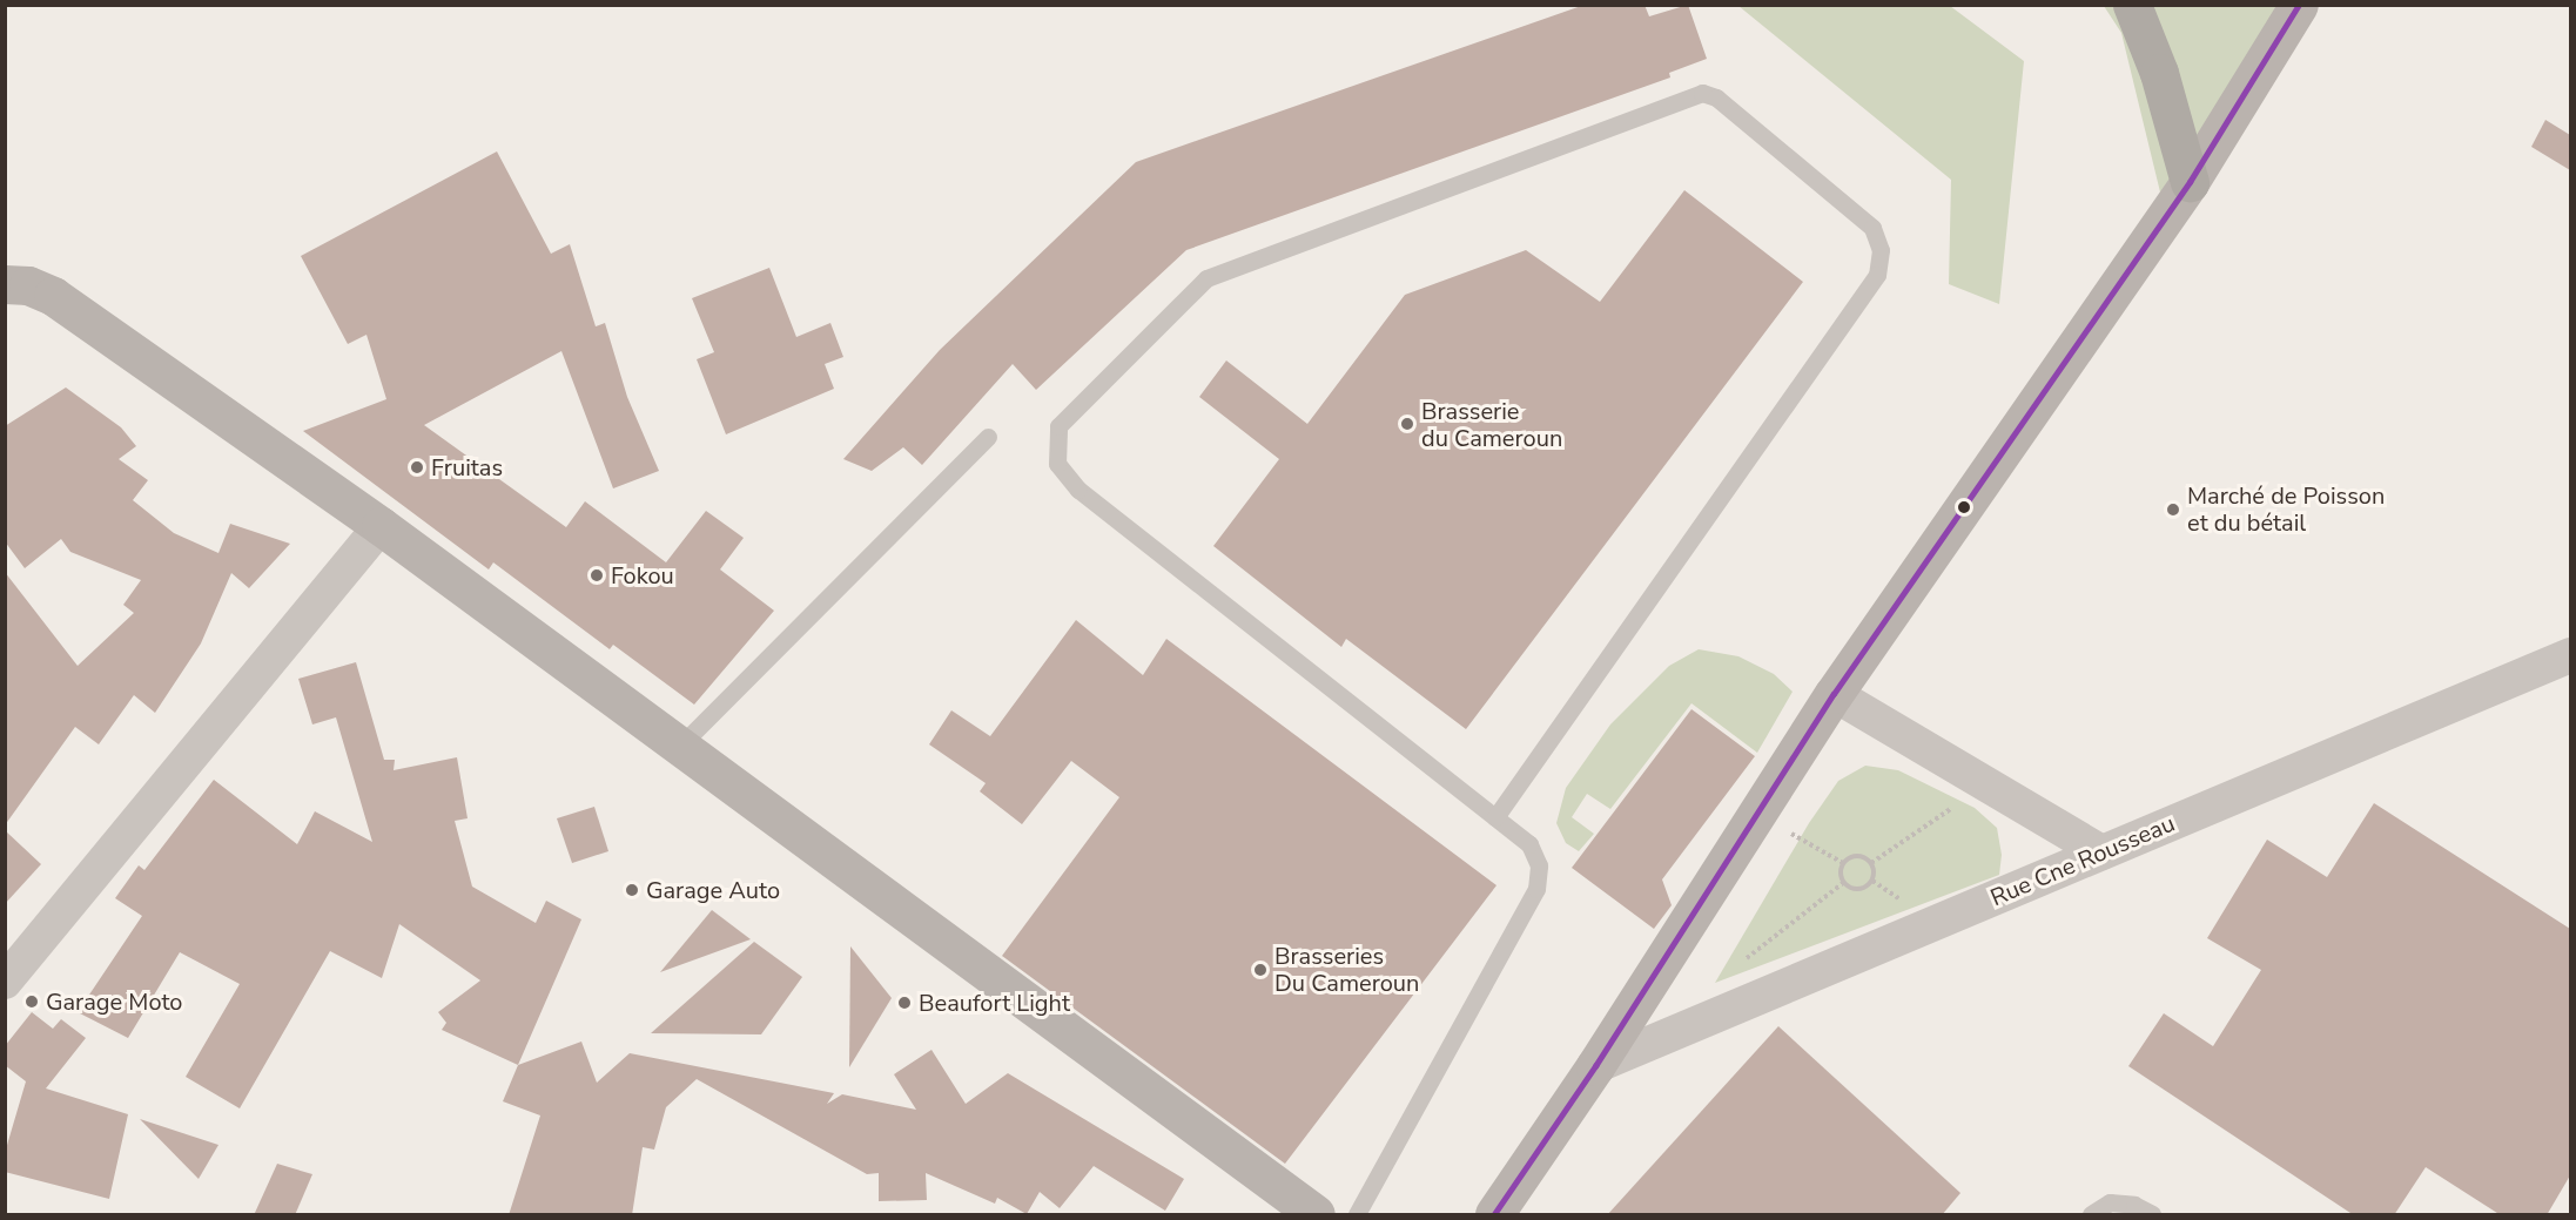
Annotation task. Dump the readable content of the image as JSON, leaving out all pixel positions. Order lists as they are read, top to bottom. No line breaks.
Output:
{"streets":{"street":["Rue Cne Rousseau"]},"places":["Brasserie du Cameroun","Fruitas","Marché de Poisson et du bétail","Fokou","Garage Auto","Brasseries Du Cameroun","Garage Moto","Beaufort Light"]}
